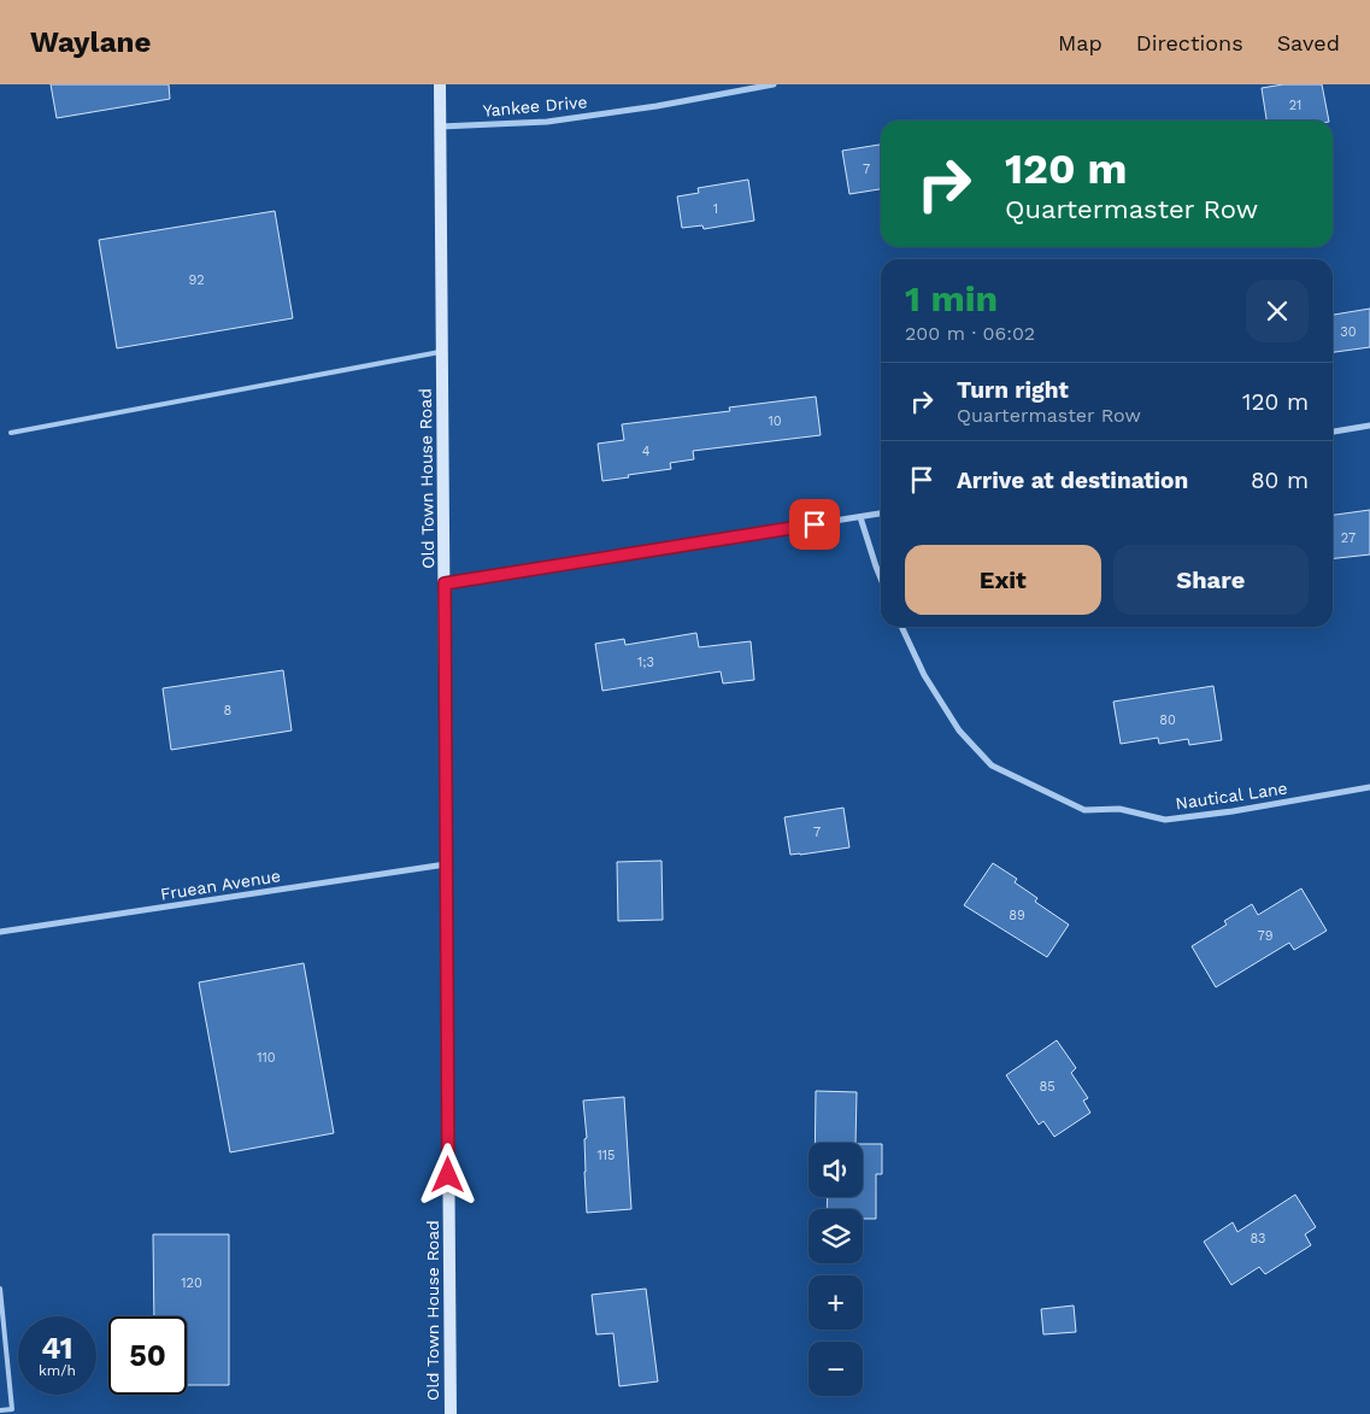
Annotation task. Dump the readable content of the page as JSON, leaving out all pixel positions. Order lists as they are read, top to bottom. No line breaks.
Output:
{"streets":{"main road":["Old Town House Road"],"street":["Yankee Drive","Nautical Lane","Fruean Avenue"]},"crossings":[["Yankee Drive","Old Town House Road"],["Old Town House Road","Fruean Avenue"]],"house_numbers":["21","7","1","92","30","10","4","27","1;3","8","80","7","89","79","110","85","115","83","120"],"page":{"header":"Waylane","nav":["Map","Directions","Saved"],"turn":["120 m","Quartermaster Row"],"heading":["1 min","200 m · 06:02"],"list":[{"name":"Turn right","note":"Quartermaster Row","value":"120 m"},{"name":"Arrive at destination","value":"80 m"}],"buttons":["Exit","Share"],"map_buttons":["+","−"],"speed":"41 km/h","limit":"50"}}
